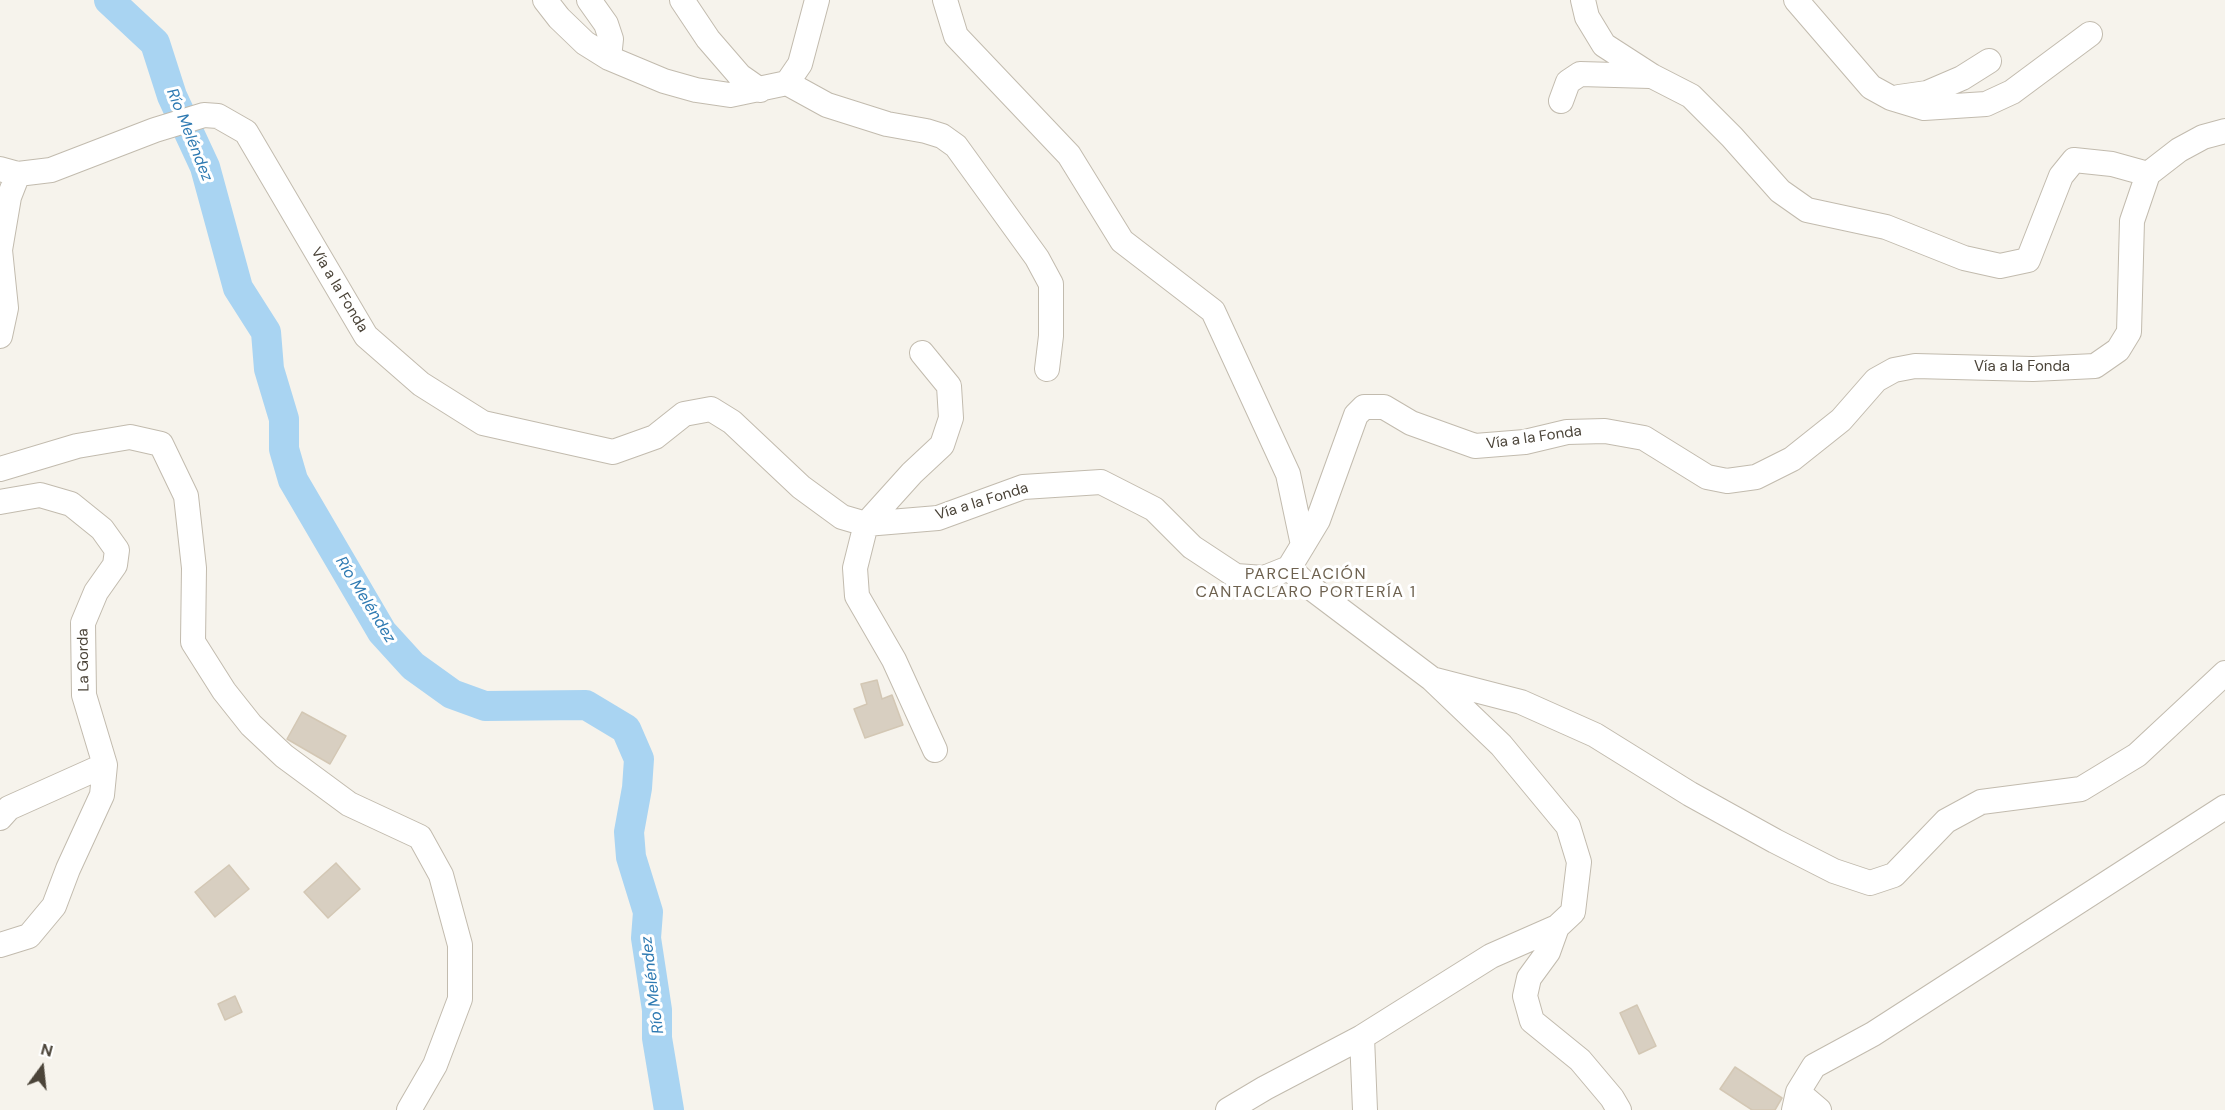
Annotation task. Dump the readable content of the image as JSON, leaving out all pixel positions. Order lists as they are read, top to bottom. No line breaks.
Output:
{"streets":{"street":["Vía a la Fonda","La Gorda"]},"districts":["PARCELACIÓN CANTACLARO PORTERÍA 1"],"water":["Río Meléndez"],"north":"top"}
